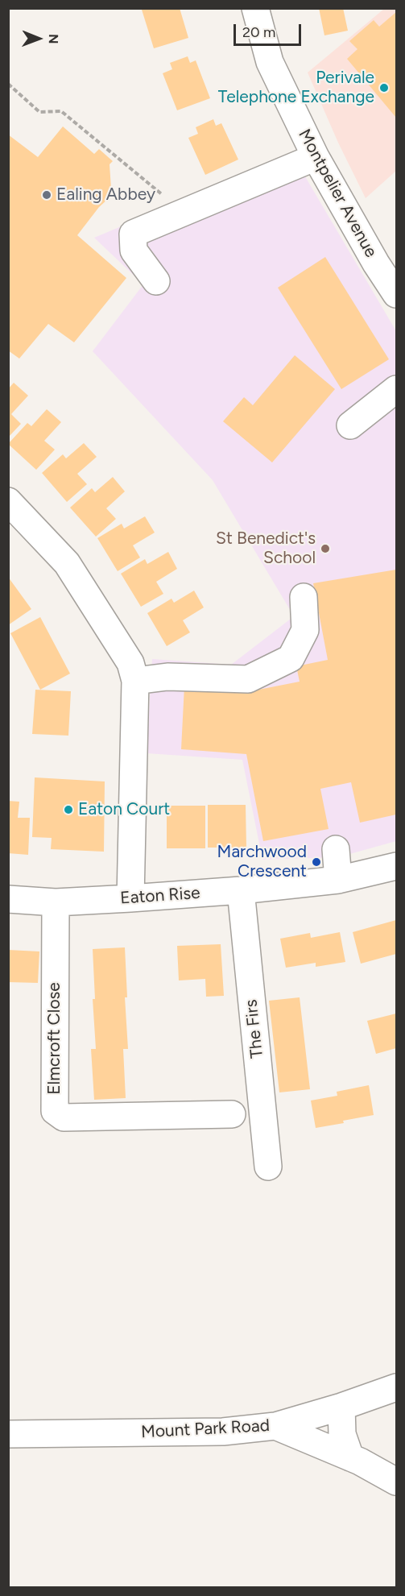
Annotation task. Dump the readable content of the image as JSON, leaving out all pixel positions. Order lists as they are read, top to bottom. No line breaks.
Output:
{"streets":{"street":["Montpelier Avenue","Eaton Rise","The Firs","Elmcroft Close","Mount Park Road"]},"crossings":[["Eaton Rise","The Firs"],["Eaton Rise","Elmcroft Close"]],"places":["Perivale Telephone Exchange","Ealing Abbey","St Benedict's School","Eaton Court","Marchwood Crescent"],"scale_bar":"20 m","north":"right"}
